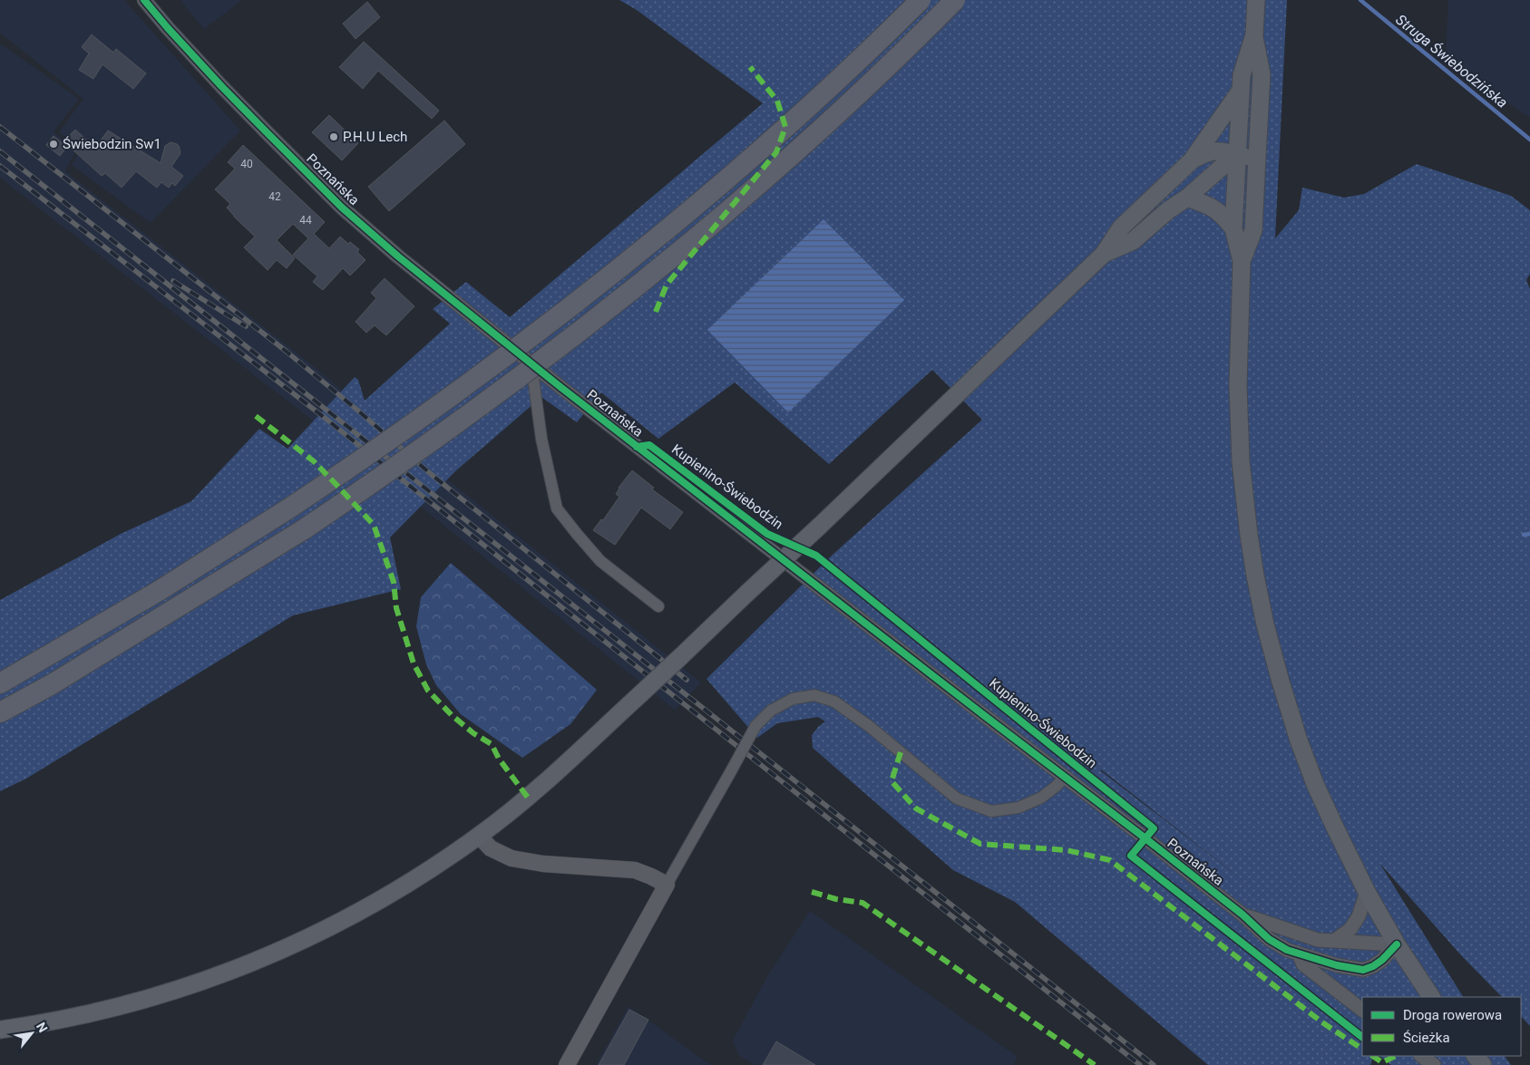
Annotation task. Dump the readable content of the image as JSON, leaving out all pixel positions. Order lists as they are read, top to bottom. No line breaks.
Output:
{"streets":{"street":["Poznańska"],"cycle path":["Kupienino-Świebodzin"]},"water":["Struga Świebodzińska"],"places":["P.H.U Lech","Świebodzin Sw1"],"house_numbers":["40","42","44"],"legend":["Droga rowerowa","Ścieżka"],"north":"top right"}
